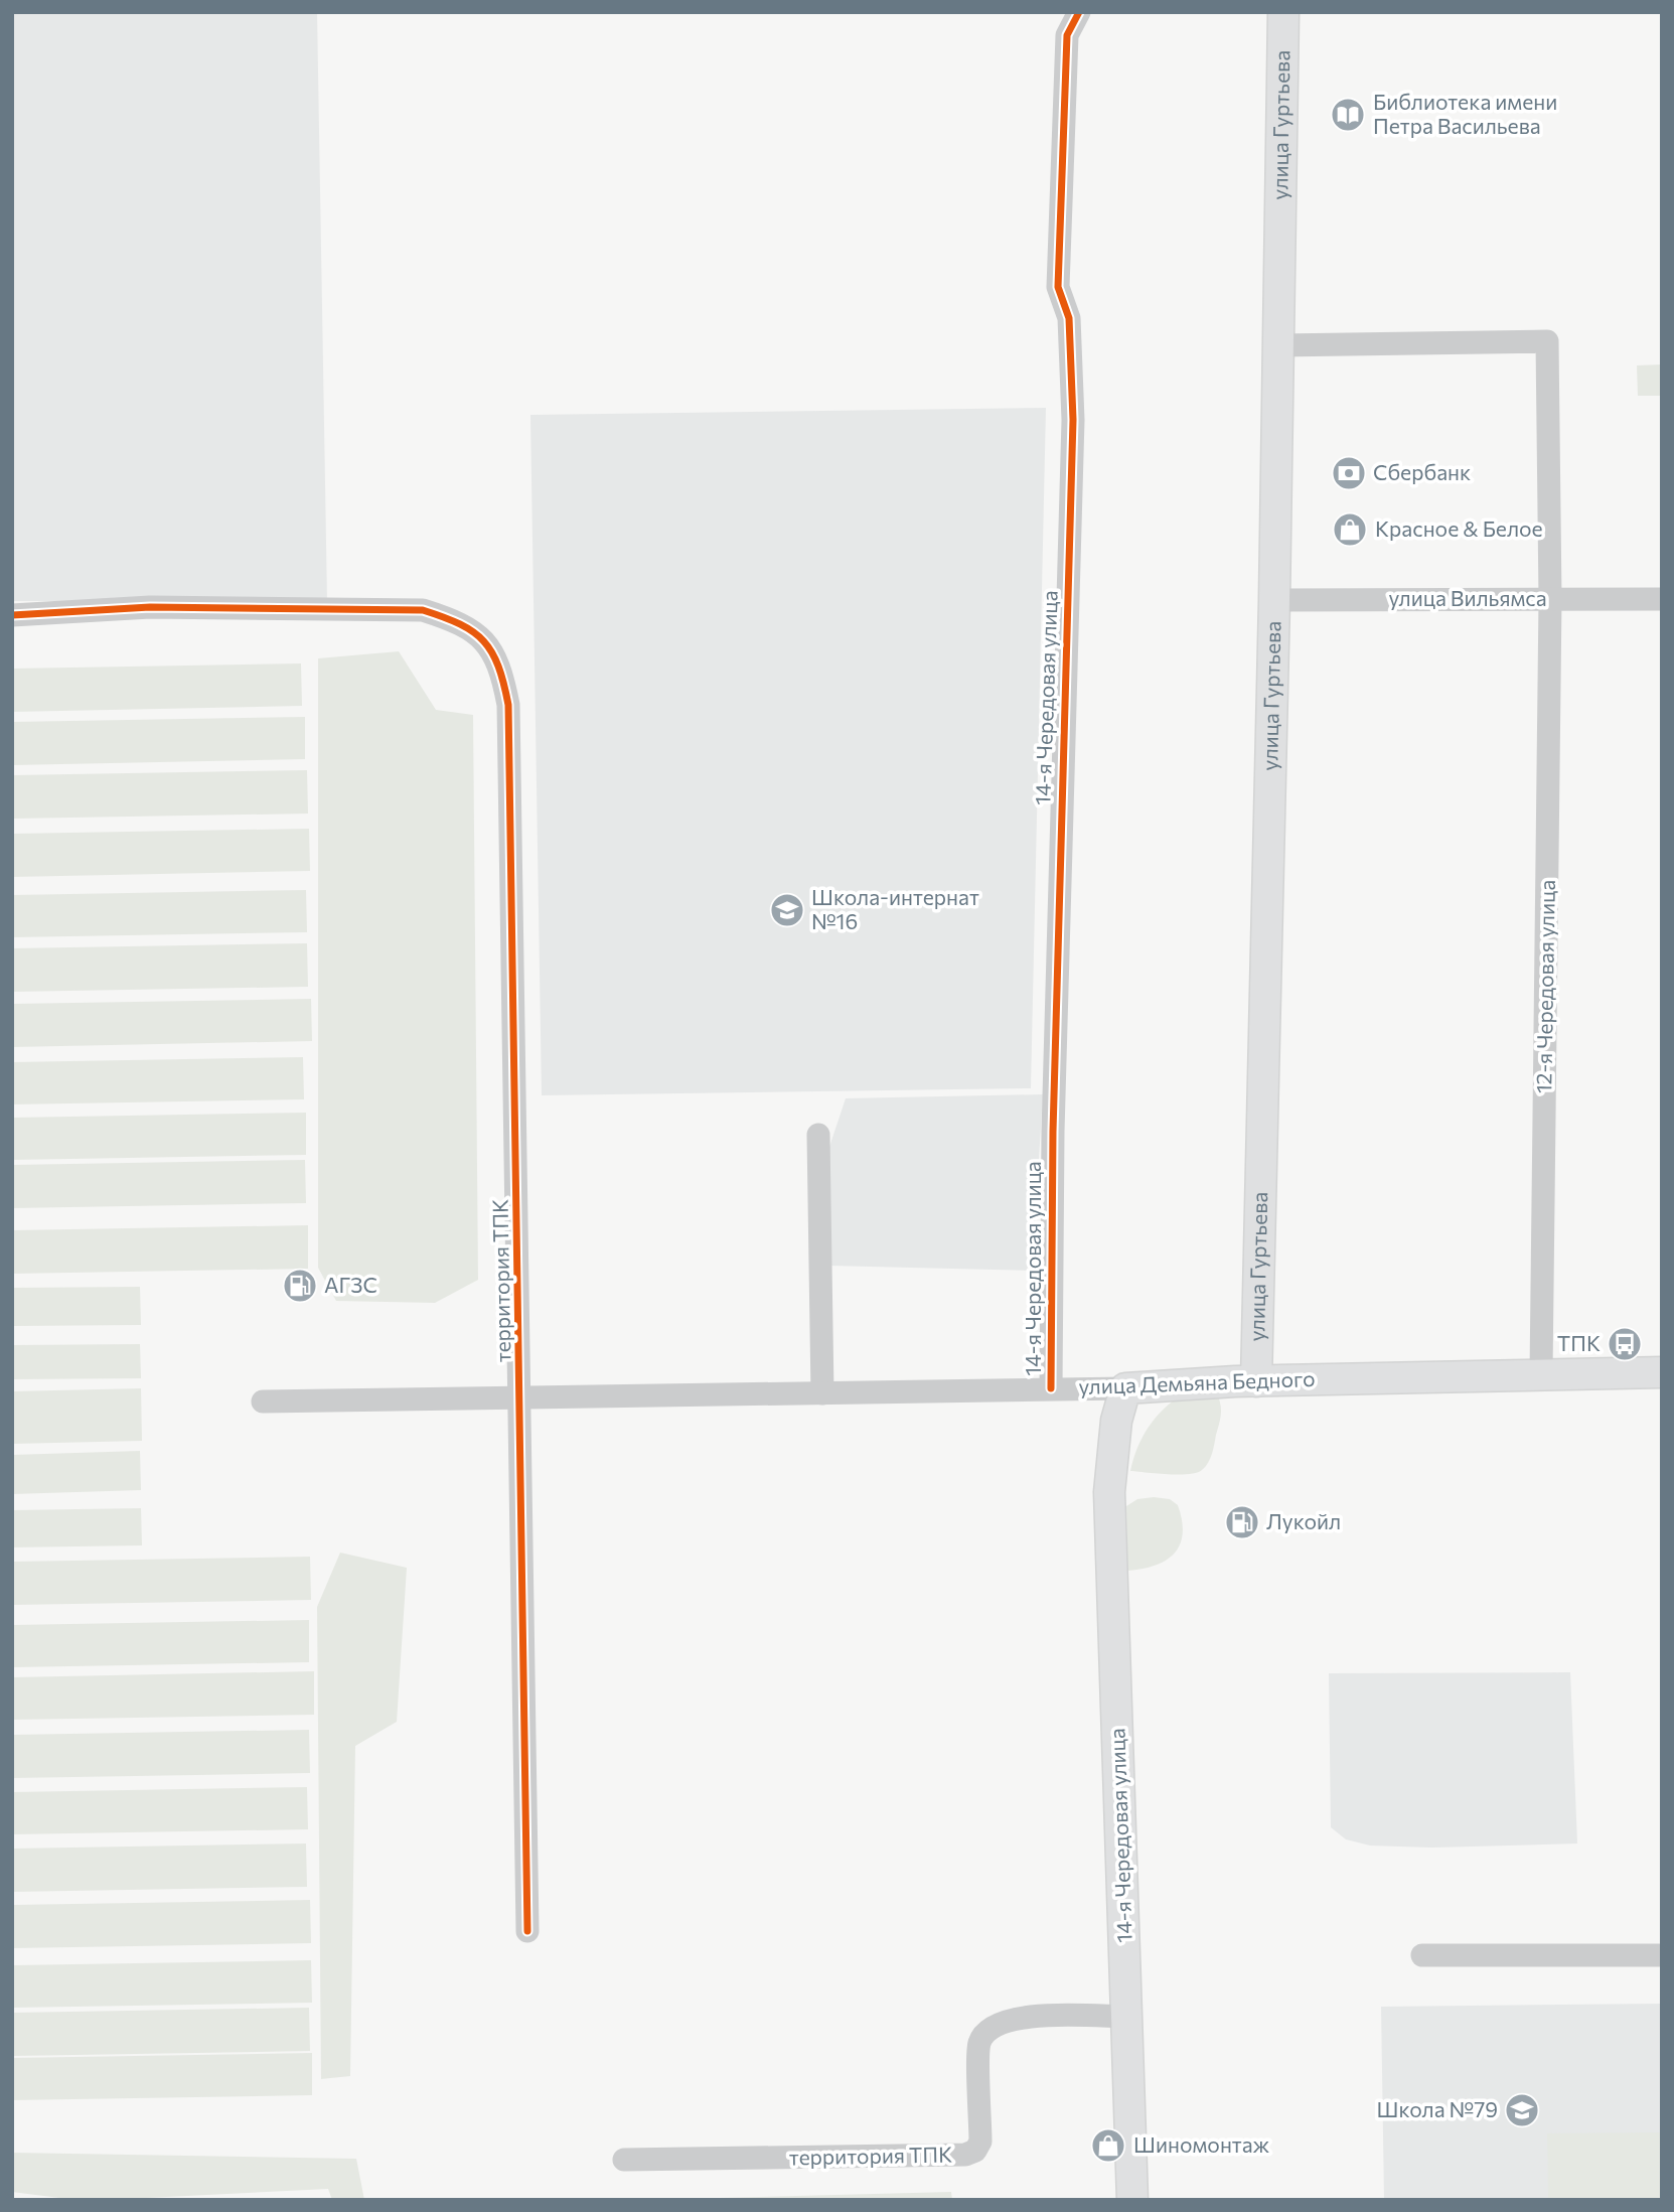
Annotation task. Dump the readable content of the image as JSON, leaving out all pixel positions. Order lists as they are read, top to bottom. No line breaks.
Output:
{"streets":{"main road":["улица Гуртьева","14-я Чередовая улица","улица Демьяна Бедного"],"street":["улица Вильямса","12-я Чередовая улица","территория ТПК"]},"crossings":[["улица Гуртьева","улица Вильямса"],["улица Гуртьева","12-я Чередовая улица"],["улица Гуртьева","улица Демьяна Бедного"],["улица Вильямса","12-я Чередовая улица"],["14-я Чередовая улица","территория ТПК"],["14-я Чередовая улица","улица Демьяна Бедного"],["12-я Чередовая улица","улица Демьяна Бедного"],["территория ТПК","улица Демьяна Бедного"]],"places":{"library":["Библиотека имени Петра Васильева"],"bank":["Сбербанк"],"shop":["Красное & Белое","Шиномонтаж"],"school or university":["Школа-интернат №16","Школа №79"],"fuel station":["АГЗС","Лукойл"],"bus stop":["ТПК"]}}
